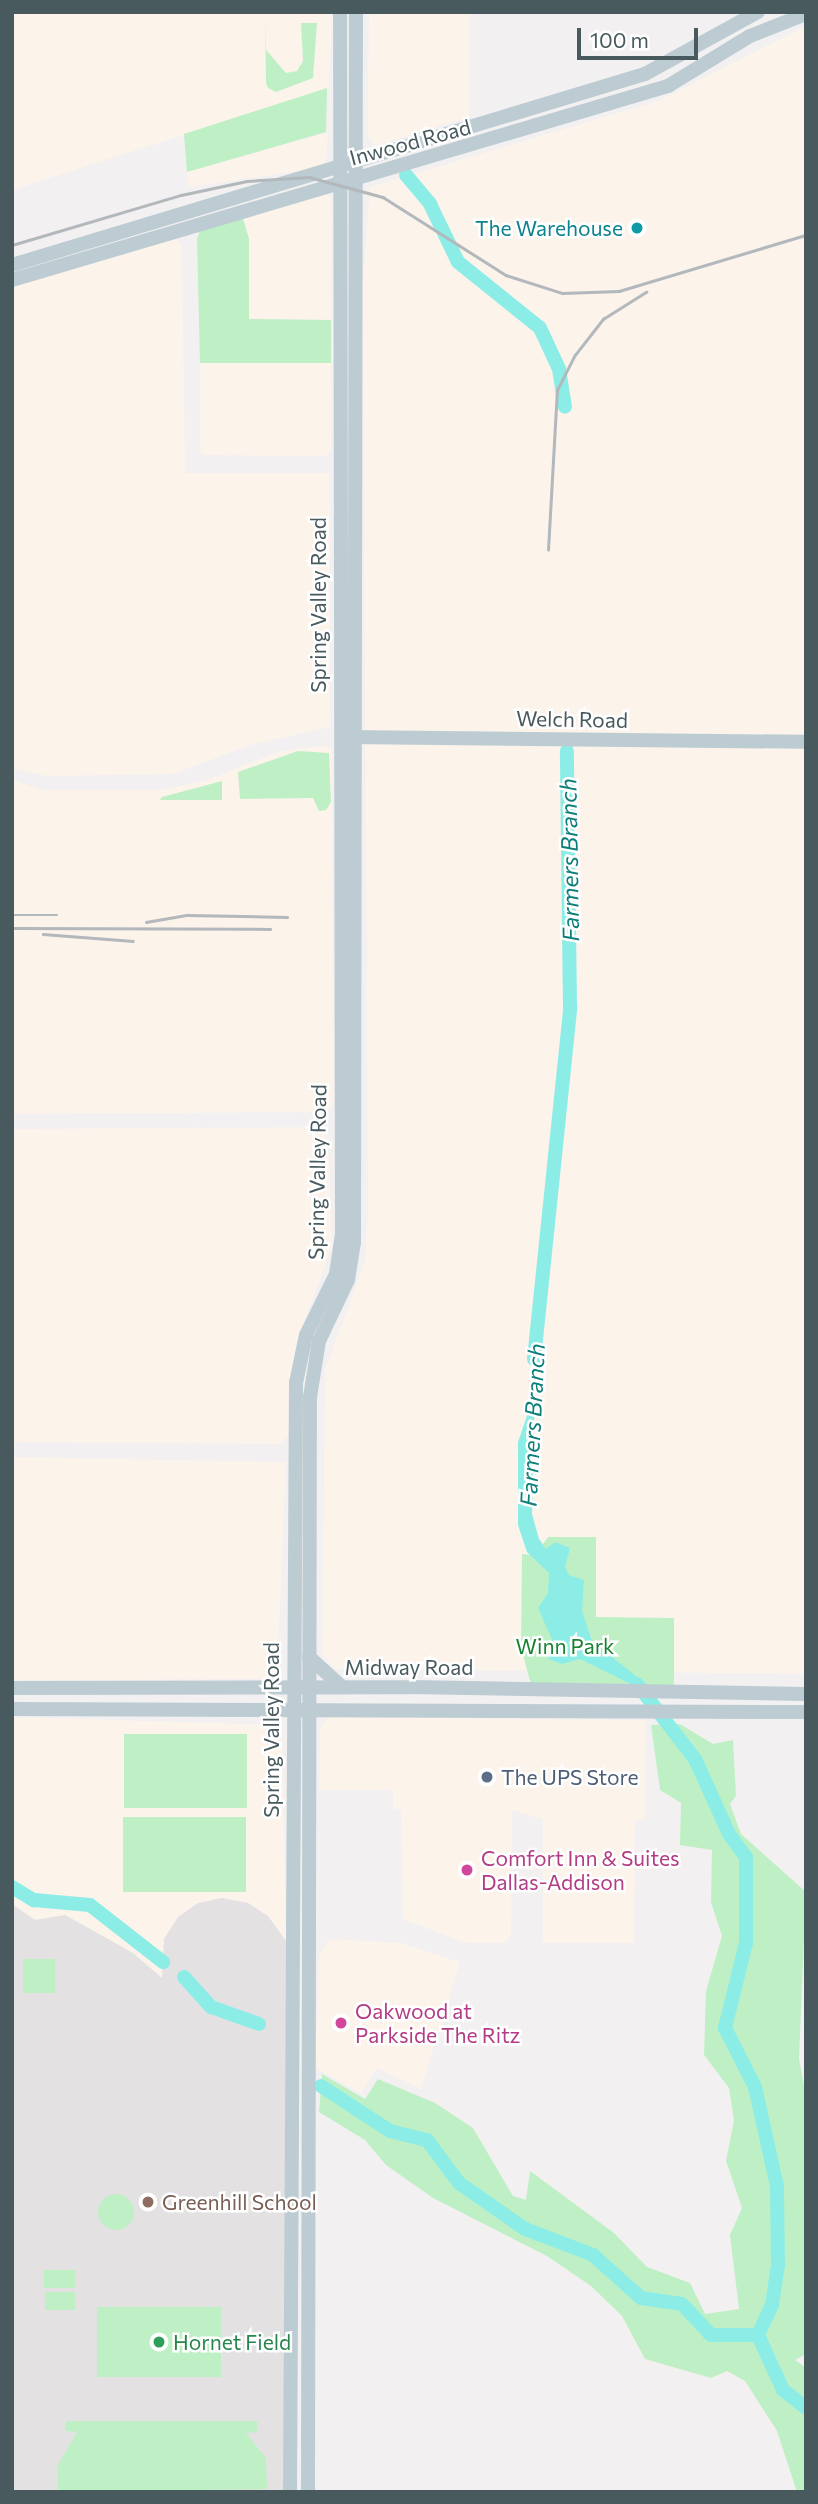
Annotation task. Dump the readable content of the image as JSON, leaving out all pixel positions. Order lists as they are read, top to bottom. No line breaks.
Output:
{"streets":{"main road":["Inwood Road","Spring Valley Road","Welch Road","Midway Road"]},"crossings":[["Inwood Road","Spring Valley Road"],["Spring Valley Road","Welch Road"],["Spring Valley Road","Midway Road"]],"water":["Farmers Branch"],"parks":["Winn Park"],"places":["The Warehouse","The UPS Store","Comfort Inn & Suites Dallas-Addison","Oakwood at Parkside The Ritz","Greenhill School","Hornet Field"],"scale_bar":"100 m"}
